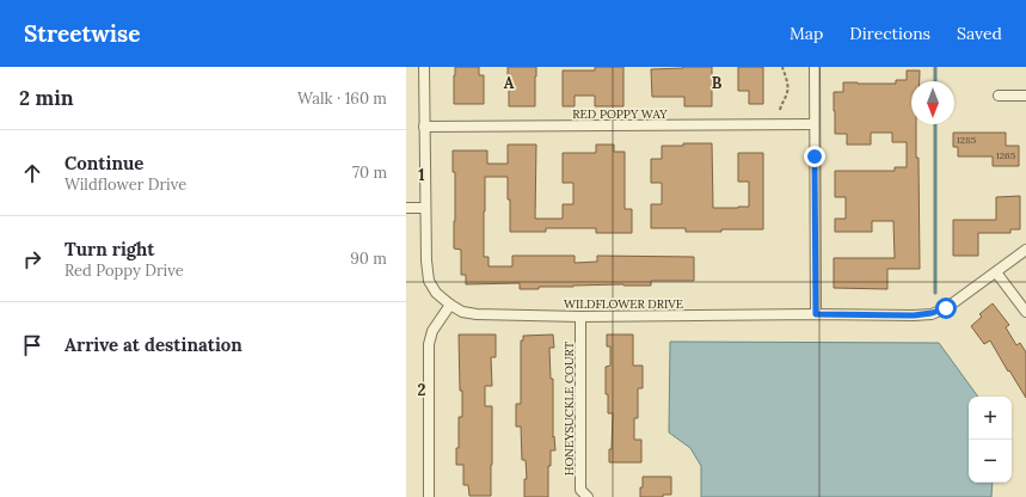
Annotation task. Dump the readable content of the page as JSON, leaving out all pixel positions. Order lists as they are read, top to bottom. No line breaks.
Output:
{"streets":{"street":["RED POPPY WAY","WILDFLOWER DRIVE","HONEYSUCKLE COURT"]},"crossings":[["RED POPPY WAY","WILDFLOWER DRIVE"],["WILDFLOWER DRIVE","HONEYSUCKLE COURT"]],"house_numbers":["1285","1265"],"north":"bottom","page":{"header":"Streetwise","nav":["Map","Directions","Saved"],"heading":["2 min","Walk · 160 m"],"list":[["Continue","Wildflower Drive","70 m"],["Turn right","Red Poppy Drive","90 m"],"Arrive at destination"],"map_buttons":["+","−"]},"grid":{"columns":["A","B"],"rows":["1","2"]}}
